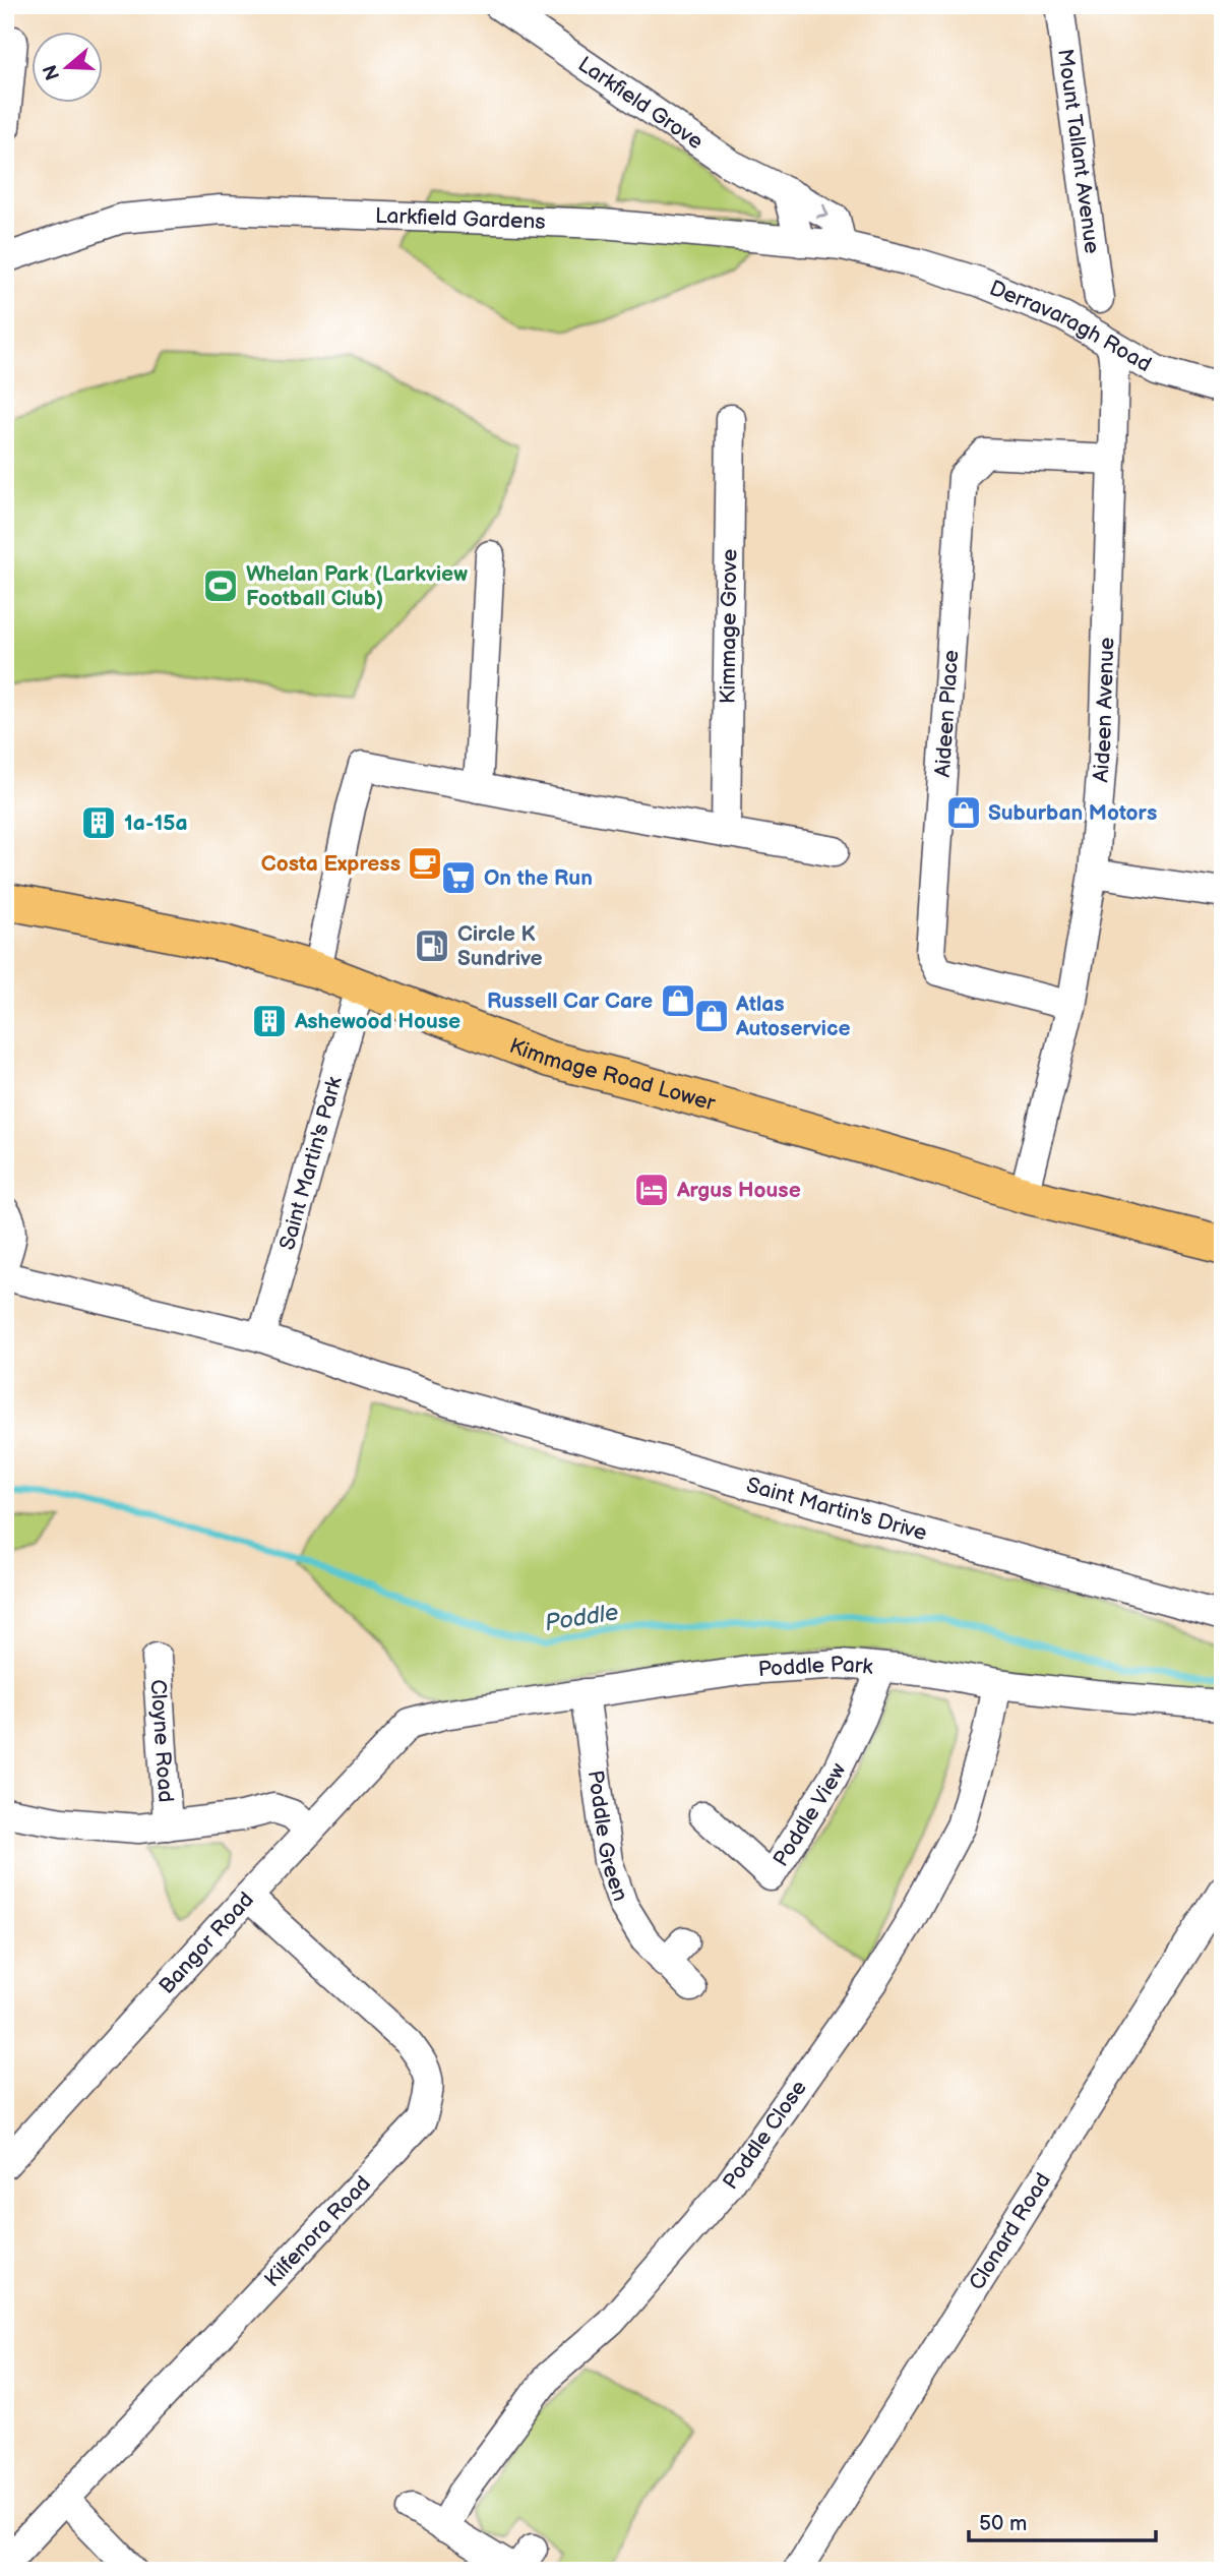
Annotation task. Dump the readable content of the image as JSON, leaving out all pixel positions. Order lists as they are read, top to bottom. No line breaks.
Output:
{"streets":{"main road":["Kimmage Road Lower"],"street":["Larkfield Grove","Mount Tallant Avenue","Larkfield Gardens","Derravaragh Road","Kimmage Grove","Aideen Avenue","Aideen Place","Saint Martin's Park","Saint Martin's Drive","Poddle Park","Cloyne Road","Poddle View","Poddle Green","Bangor Road","Poddle Close","Kilfenora Road","Clonard Road"]},"crossings":[["Larkfield Grove","Larkfield Gardens"],["Larkfield Gardens","Derravaragh Road"],["Derravaragh Road","Aideen Avenue"],["Aideen Avenue","Aideen Place"],["Aideen Avenue","Kimmage Road Lower"],["Kimmage Road Lower","Saint Martin's Park"],["Saint Martin's Park","Saint Martin's Drive"],["Poddle Park","Poddle View"],["Poddle Park","Poddle Green"],["Poddle Park","Bangor Road"],["Poddle Park","Poddle Close"],["Cloyne Road","Bangor Road"],["Bangor Road","Kilfenora Road"]],"water":["Poddle"],"places":{"sports":["Whelan Park (Larkview Football Club)"],"shop":["Suburban Motors","Russell Car Care","Atlas Autoservice"],"building":["1a-15a","Ashewood House"],"cafe":["Costa Express"],"supermarket":["On the Run"],"fuel station":["Circle K Sundrive"],"hotel":["Argus House"]},"scale_bar":"50 m","north":"left"}
